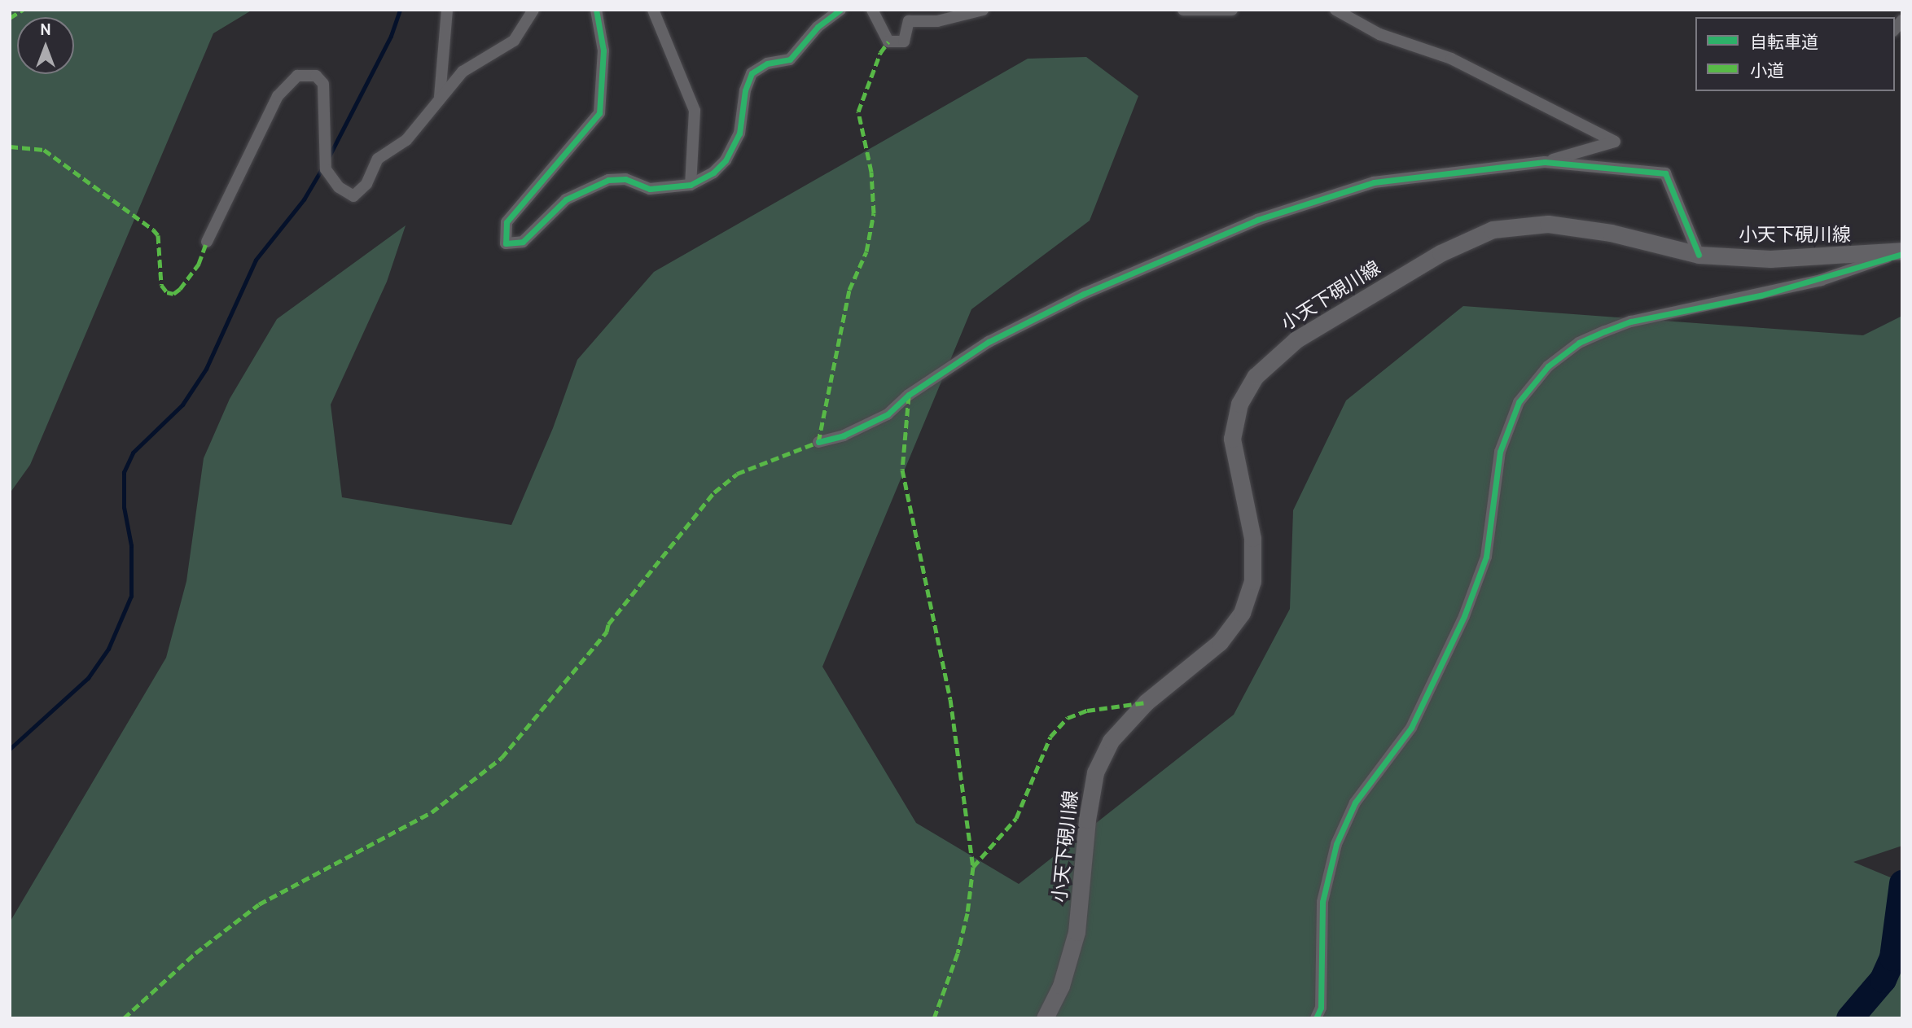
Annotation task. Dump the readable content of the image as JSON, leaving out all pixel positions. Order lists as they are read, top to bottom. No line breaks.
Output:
{"streets":{"main road":["小天下硯川線"]},"legend":["自転車道","小道"],"north":"top"}
